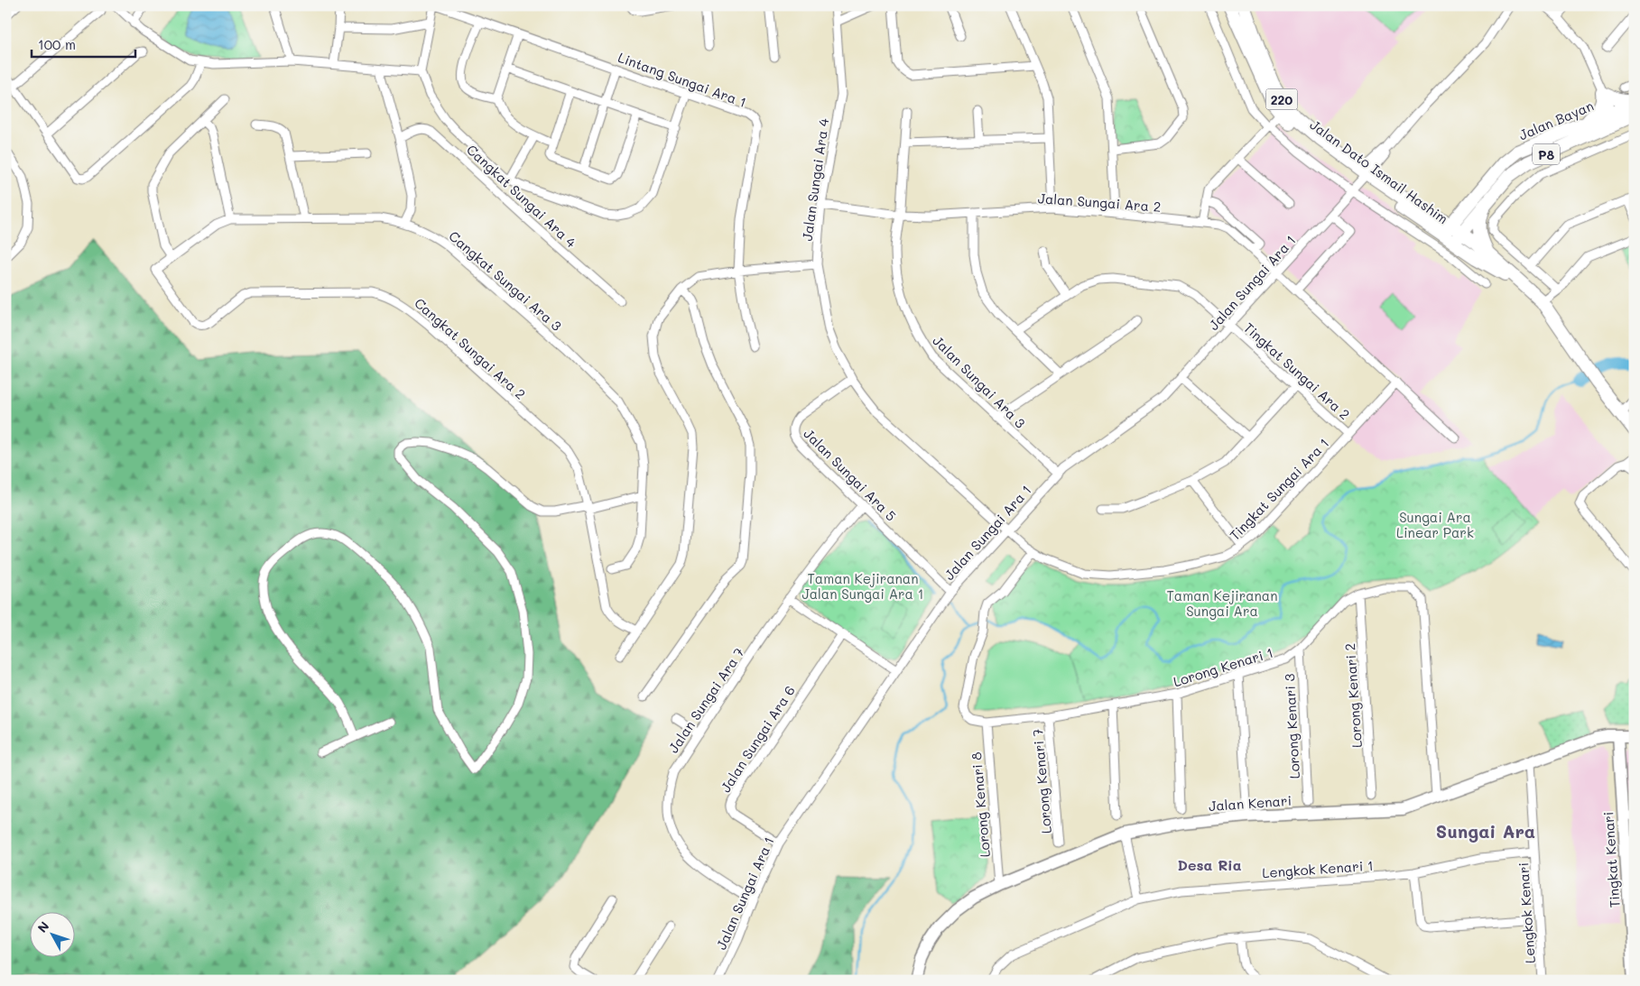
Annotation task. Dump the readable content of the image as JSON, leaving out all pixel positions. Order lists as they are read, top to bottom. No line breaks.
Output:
{"streets":{"main road":["220","Jalan Bayan","P8","Jalan Dato Ismail Hashim"],"street":["Lintang Sungai Ara 1","Jalan Sungai Ara 4","Cangkat Sungai Ara 4","Jalan Sungai Ara 2","Cangkat Sungai Ara 3","Jalan Sungai Ara 1","Cangkat Sungai Ara 2","Tingkat Sungai Ara 2","Jalan Sungai Ara 3","Jalan Sungai Ara 5","Tingkat Sungai Ara 1","Lorong Kenari 1","Lorong Kenari 2","Jalan Sungai Ara 7","Lorong Kenari 3","Jalan Sungai Ara 6","Lorong Kenari 7","Jalan Kenari","Lorong Kenari 8","Tingkat Kenari","Lengkok Kenari 1","Lengkok Kenari"]},"crossings":[["Jalan Bayan","Jalan Dato Ismail Hashim"],["Jalan Dato Ismail Hashim","Jalan Sungai Ara 1"],["Jalan Sungai Ara 4","Jalan Sungai Ara 2"],["Jalan Sungai Ara 4","Jalan Sungai Ara 1"],["Jalan Sungai Ara 4","Jalan Sungai Ara 5"],["Jalan Sungai Ara 4","Tingkat Sungai Ara 1"],["Jalan Sungai Ara 2","Jalan Sungai Ara 1"],["Jalan Sungai Ara 2","Jalan Sungai Ara 3"],["Cangkat Sungai Ara 3","Cangkat Sungai Ara 2"],["Jalan Sungai Ara 1","Tingkat Sungai Ara 2"],["Jalan Sungai Ara 1","Jalan Sungai Ara 3"],["Jalan Sungai Ara 1","Jalan Sungai Ara 5"],["Jalan Sungai Ara 1","Tingkat Sungai Ara 1"],["Jalan Sungai Ara 1","Jalan Sungai Ara 7"],["Jalan Sungai Ara 1","Jalan Sungai Ara 6"],["Tingkat Sungai Ara 2","Tingkat Sungai Ara 1"],["Jalan Sungai Ara 5","Jalan Sungai Ara 7"],["Tingkat Sungai Ara 1","Lorong Kenari 1"],["Lorong Kenari 1","Lorong Kenari 2"],["Lorong Kenari 1","Lorong Kenari 3"],["Lorong Kenari 1","Lorong Kenari 7"],["Lorong Kenari 1","Jalan Kenari"],["Lorong Kenari 1","Lorong Kenari 8"],["Jalan Kenari","Lorong Kenari 8"],["Jalan Kenari","Tingkat Kenari"],["Jalan Kenari","Lengkok Kenari"],["Lengkok Kenari 1","Lengkok Kenari"]],"districts":["Sungai Ara","Desa Ria"],"parks":["Sungai Ara Linear Park","Taman Kejiranan Jalan Sungai Ara 1","Taman Kejiranan Sungai Ara"],"scale_bar":"100 m","north":"top left"}
